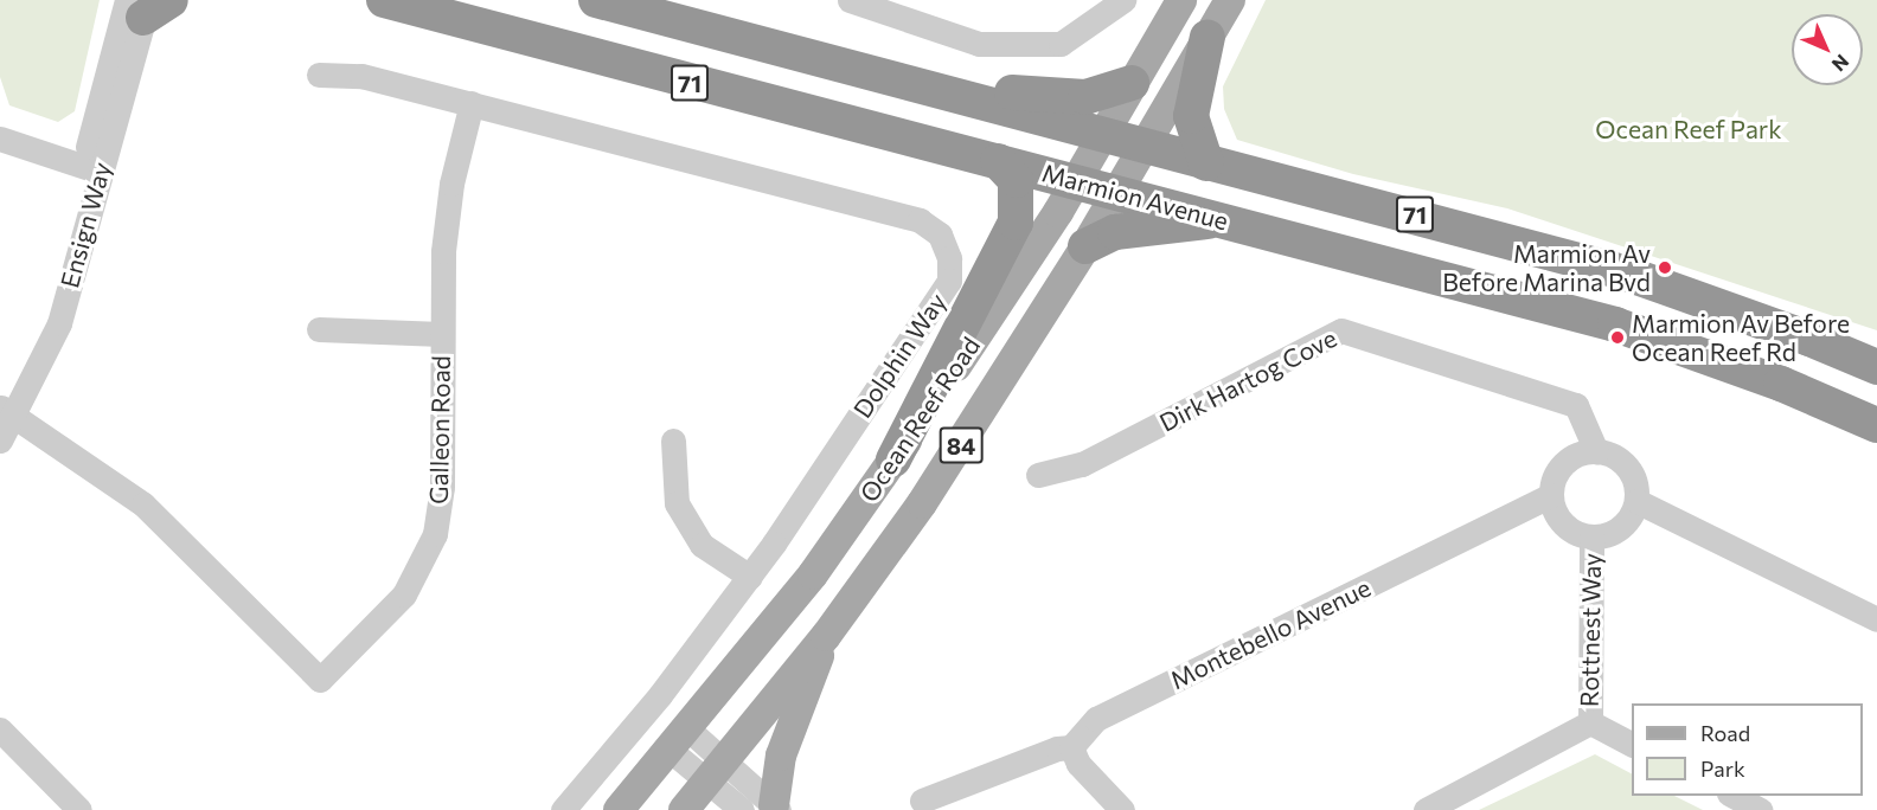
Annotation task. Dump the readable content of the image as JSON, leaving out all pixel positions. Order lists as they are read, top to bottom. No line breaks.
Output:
{"streets":{"highway":["71","Marmion Avenue"],"main road":["Ocean Reef Road","84"],"street":["Ensign Way","Dolphin Way","Dirk Hartog Cove","Galleon Road","Rottnest Way","Montebello Avenue"]},"crossings":[["Marmion Avenue","Ocean Reef Road"],["Ensign Way","Galleon Road"],["Dolphin Way","Galleon Road"],["Dirk Hartog Cove","Rottnest Way"],["Dirk Hartog Cove","Montebello Avenue"],["Rottnest Way","Montebello Avenue"]],"parks":["Ocean Reef Park"],"places":["Marmion Av Before Marina Bvd","Marmion Av Before Ocean Reef Rd"],"legend":["Road","Park"],"north":"bottom right"}
